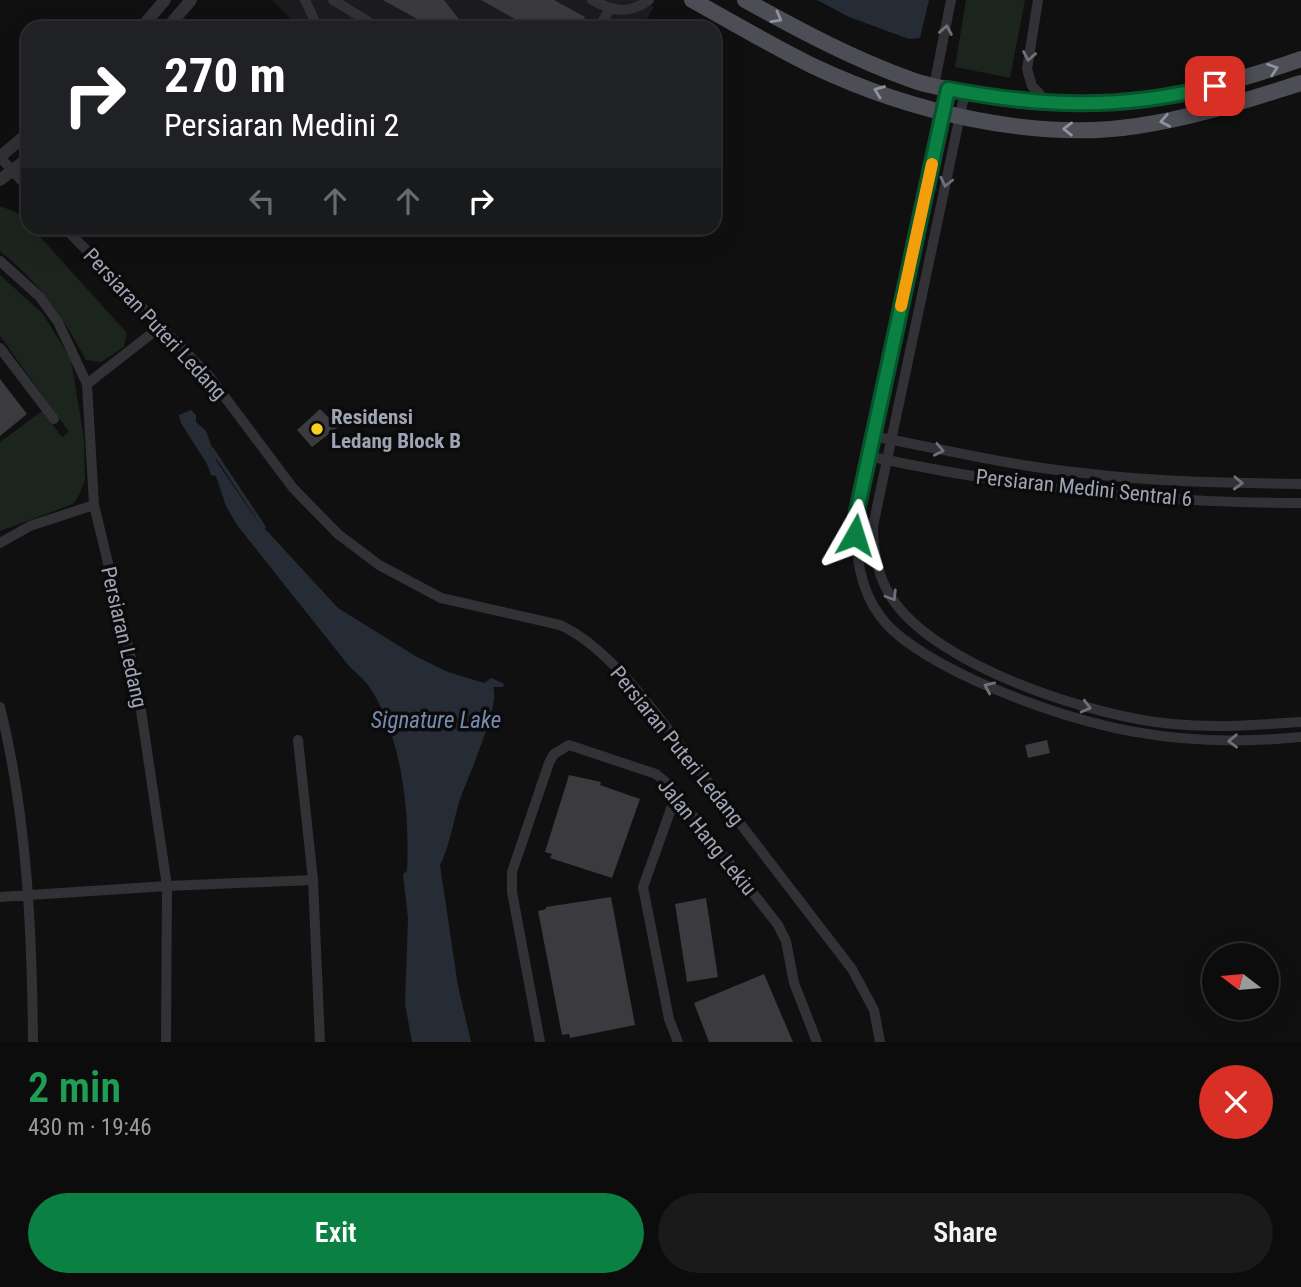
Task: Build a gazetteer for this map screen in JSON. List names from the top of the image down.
{
  "streets": {
    "street": [
      "Persiaran Puteri Ledang",
      "Persiaran Medini Sentral 6",
      "Persiaran Ledang",
      "Jalan Hang Lekiu"
    ]
  },
  "water": ["Signature Lake"],
  "places": ["Residensi Ledang Block B"],
  "north": "left",
  "page": {
    "turn": ["270 m", "Persiaran Medini 2"],
    "heading": ["2 min", "430 m · 19:46"],
    "buttons": ["Exit", "Share"]
  }
}
